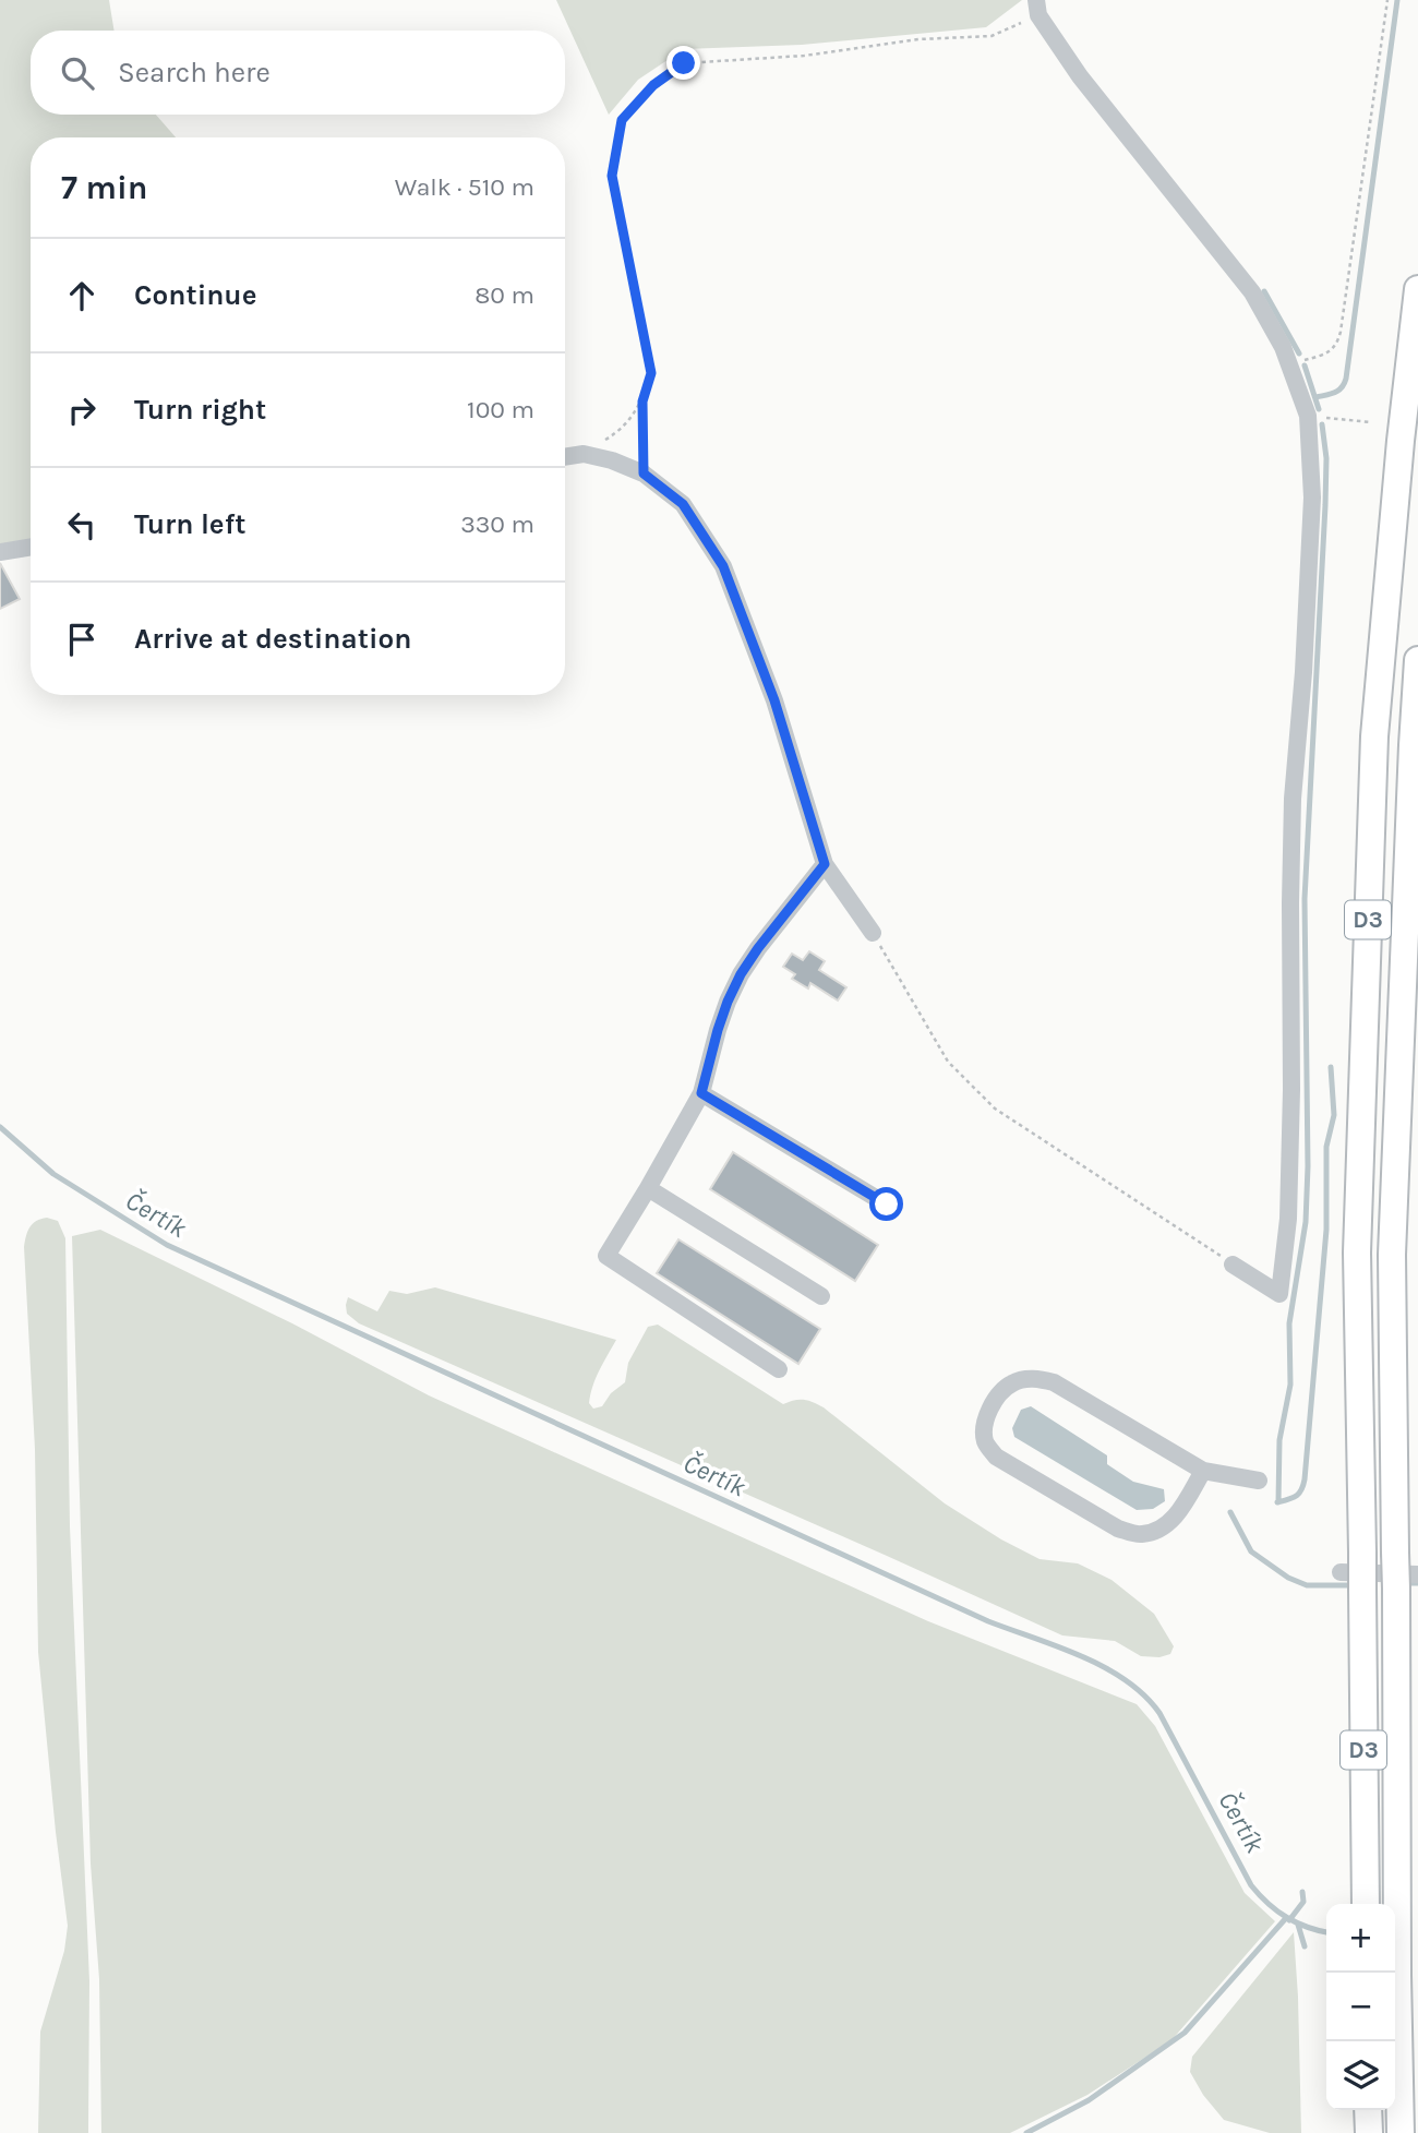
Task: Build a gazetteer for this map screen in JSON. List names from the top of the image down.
{
  "streets": {
    "highway": ["D3"]
  },
  "water": ["Čertík"],
  "page": {
    "search": "Search here",
    "heading": ["7 min", "Walk · 510 m"],
    "list": [
      ["Continue", "80 m"],
      ["Turn right", "100 m"],
      ["Turn left", "330 m"],
      "Arrive at destination"
    ],
    "map_buttons": ["+", "−"]
  }
}
